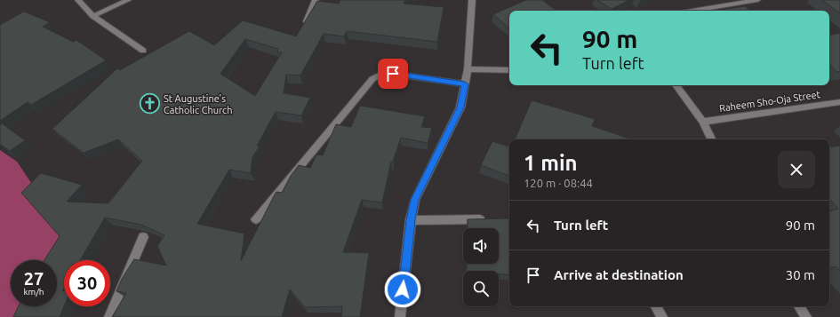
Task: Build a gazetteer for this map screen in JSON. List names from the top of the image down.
{
  "streets": {
    "street": ["Raheem Sho-Oja Street"]
  },
  "places": {
    "church": ["St Augustine's Catholic Church"]
  },
  "page": {
    "turn": ["90 m", "Turn left"],
    "heading": ["1 min", "120 m · 08:44"],
    "list": [
      {
        "name": "Turn left",
        "value": "90 m"
      },
      {
        "name": "Arrive at destination",
        "value": "30 m"
      }
    ],
    "speed": "27 km/h",
    "limit": "30"
  }
}
